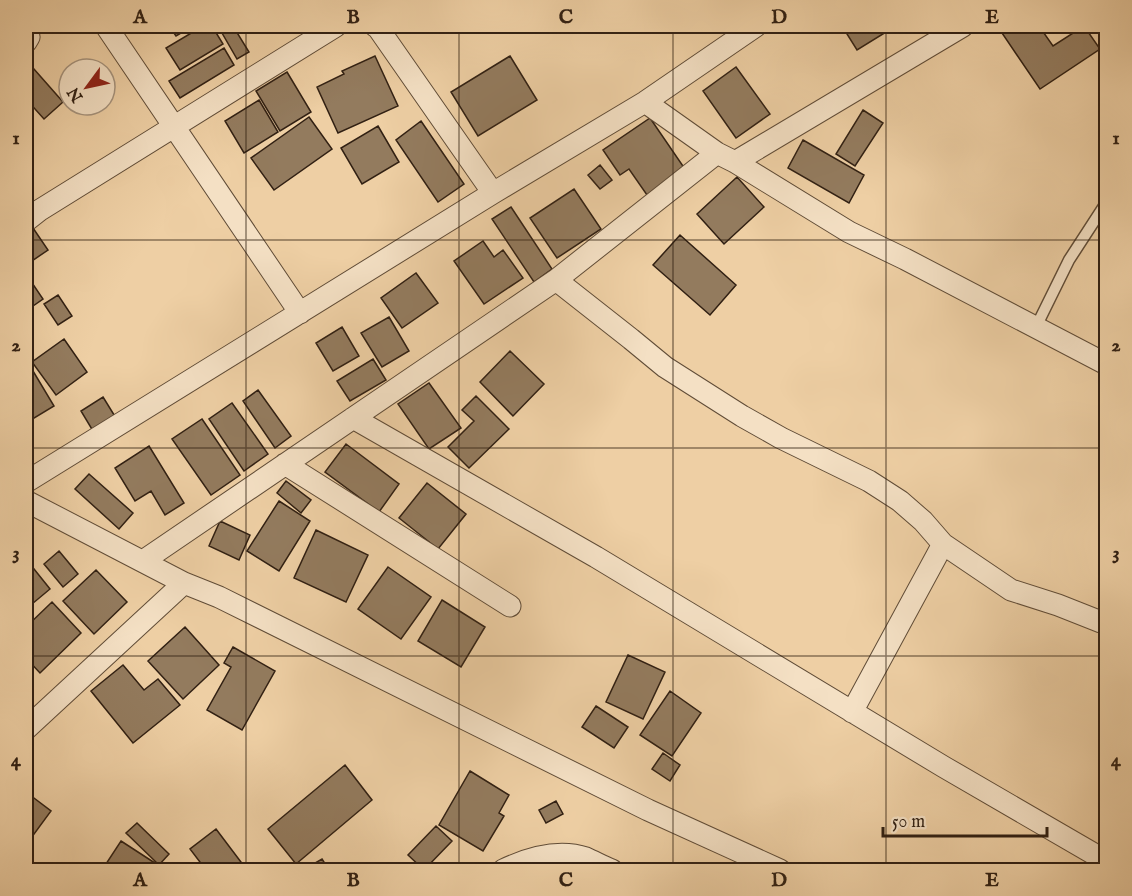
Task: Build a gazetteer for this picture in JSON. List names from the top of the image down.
{
  "scale_bar": "50 m",
  "north": "bottom left",
  "grid": {
    "columns": [
      "A",
      "B",
      "C",
      "D",
      "E"
    ],
    "rows": [
      "1",
      "2",
      "3",
      "4"
    ]
  }
}
